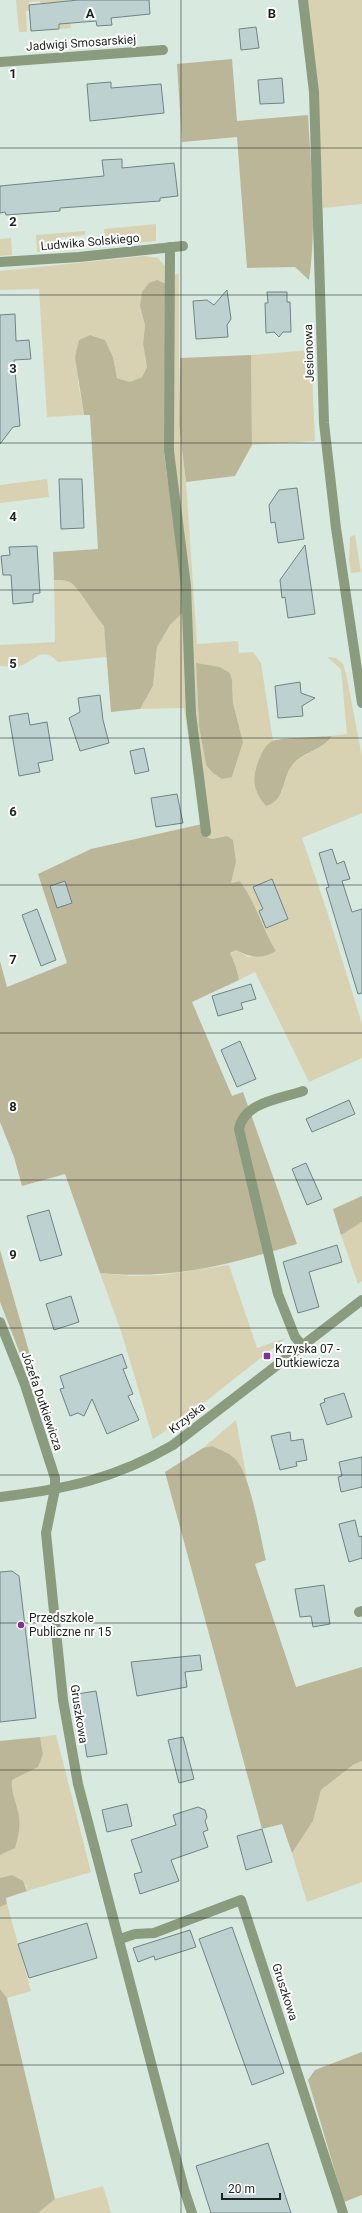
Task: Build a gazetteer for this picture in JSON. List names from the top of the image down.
{
  "streets": {
    "street": [
      "Jadwigi Smosarskiej",
      "Ludwika Solskiego",
      "Jesionowa",
      "Józefa Dutkiewicza",
      "Krzyska",
      "Gruszkowa"
    ]
  },
  "crossings": [
    ["Józefa Dutkiewicza", "Krzyska"],
    ["Józefa Dutkiewicza", "Gruszkowa"],
    ["Krzyska", "Gruszkowa"]
  ],
  "places": {
    "transit": ["Krzyska 07 - Dutkiewicza"],
    "other": ["Przedszkole Publiczne nr 15"]
  },
  "scale_bar": "20 m",
  "grid": {
    "columns": ["A", "B"],
    "rows": [
      "1",
      "2",
      "3",
      "4",
      "5",
      "6",
      "7",
      "8",
      "9"
    ]
  }
}
